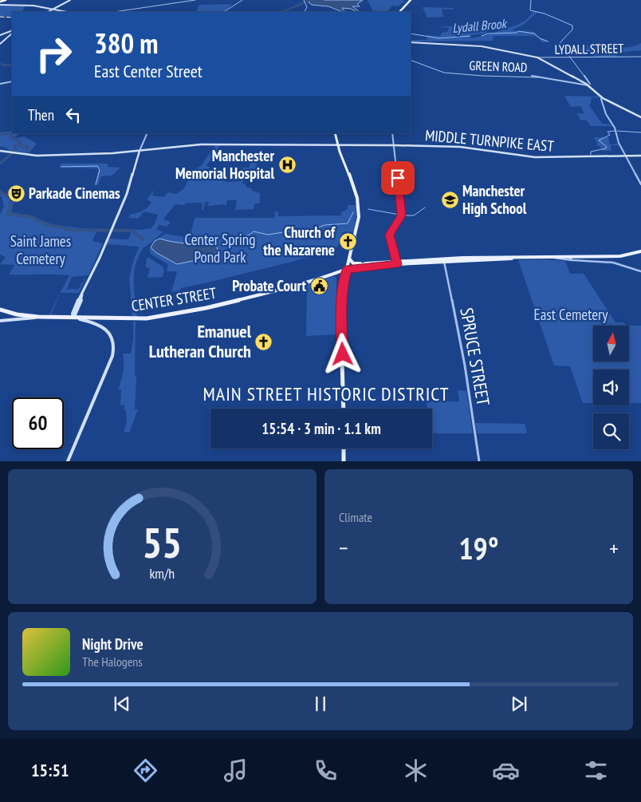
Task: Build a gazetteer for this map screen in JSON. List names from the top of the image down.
{
  "streets": {
    "main road": ["MIDDLE TURNPIKE EAST", "CENTER STREET"],
    "street": ["LYDALL STREET", "GREEN ROAD", "SPRUCE STREET"]
  },
  "districts": ["MAIN STREET HISTORIC DISTRICT"],
  "water": ["Lydall Brook"],
  "parks": ["Center Spring Pond Park", "Saint James Cemetery", "East Cemetery"],
  "places": {
    "hospital": ["Manchester Memorial Hospital"],
    "theatre": ["Parkade Cinemas"],
    "school or university": ["Manchester High School"],
    "church": ["Church of the Nazarene", "Emanuel Lutheran Church"],
    "public building": ["Probate Court"]
  },
  "north": "top",
  "page": {
    "turn": ["380 m", "East Center Street"],
    "then": "Then",
    "limit": "60",
    "trip": "15:54 · 3 min · 1.1 km",
    "tile": "Climate",
    "heat": ["−", "19°", "+"],
    "song": ["Night Drive", "The Halogens"],
    "tabs": "15:51",
    "gauge": ["55", "km/h"]
  }
}
